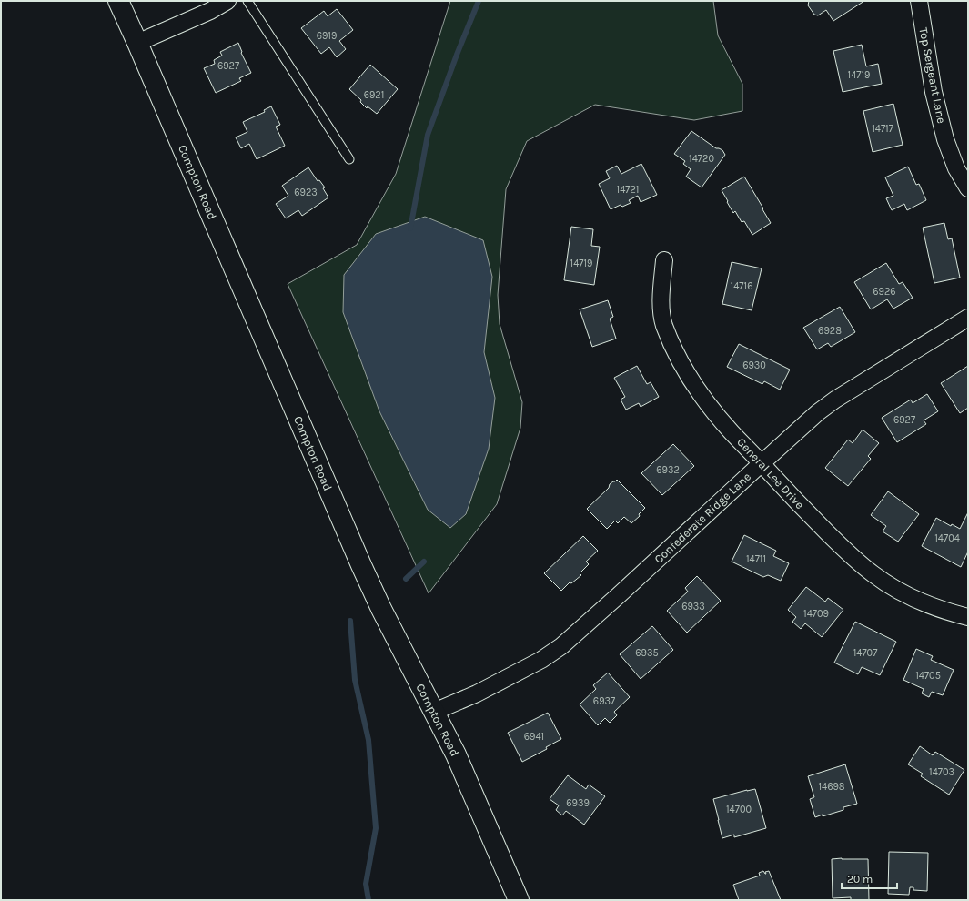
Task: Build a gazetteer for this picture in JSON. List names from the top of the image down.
{
  "streets": {
    "street": [
      "Top Sergeant Lane",
      "Compton Road",
      "General Lee Drive",
      "Confederate Ridge Lane"
    ]
  },
  "crossings": [
    ["Compton Road", "Confederate Ridge Lane"],
    ["General Lee Drive", "Confederate Ridge Lane"]
  ],
  "house_numbers": [
    "6919",
    "6927",
    "14719",
    "6921",
    "14717",
    "14720",
    "14721",
    "6923",
    "14719",
    "14716",
    "6926",
    "6928",
    "6930",
    "6927",
    "6932",
    "14704",
    "14711",
    "6933",
    "14709",
    "6935",
    "14707",
    "14705",
    "6937",
    "6941",
    "14703",
    "14698",
    "6939",
    "14700"
  ],
  "scale_bar": "20 m"
}
